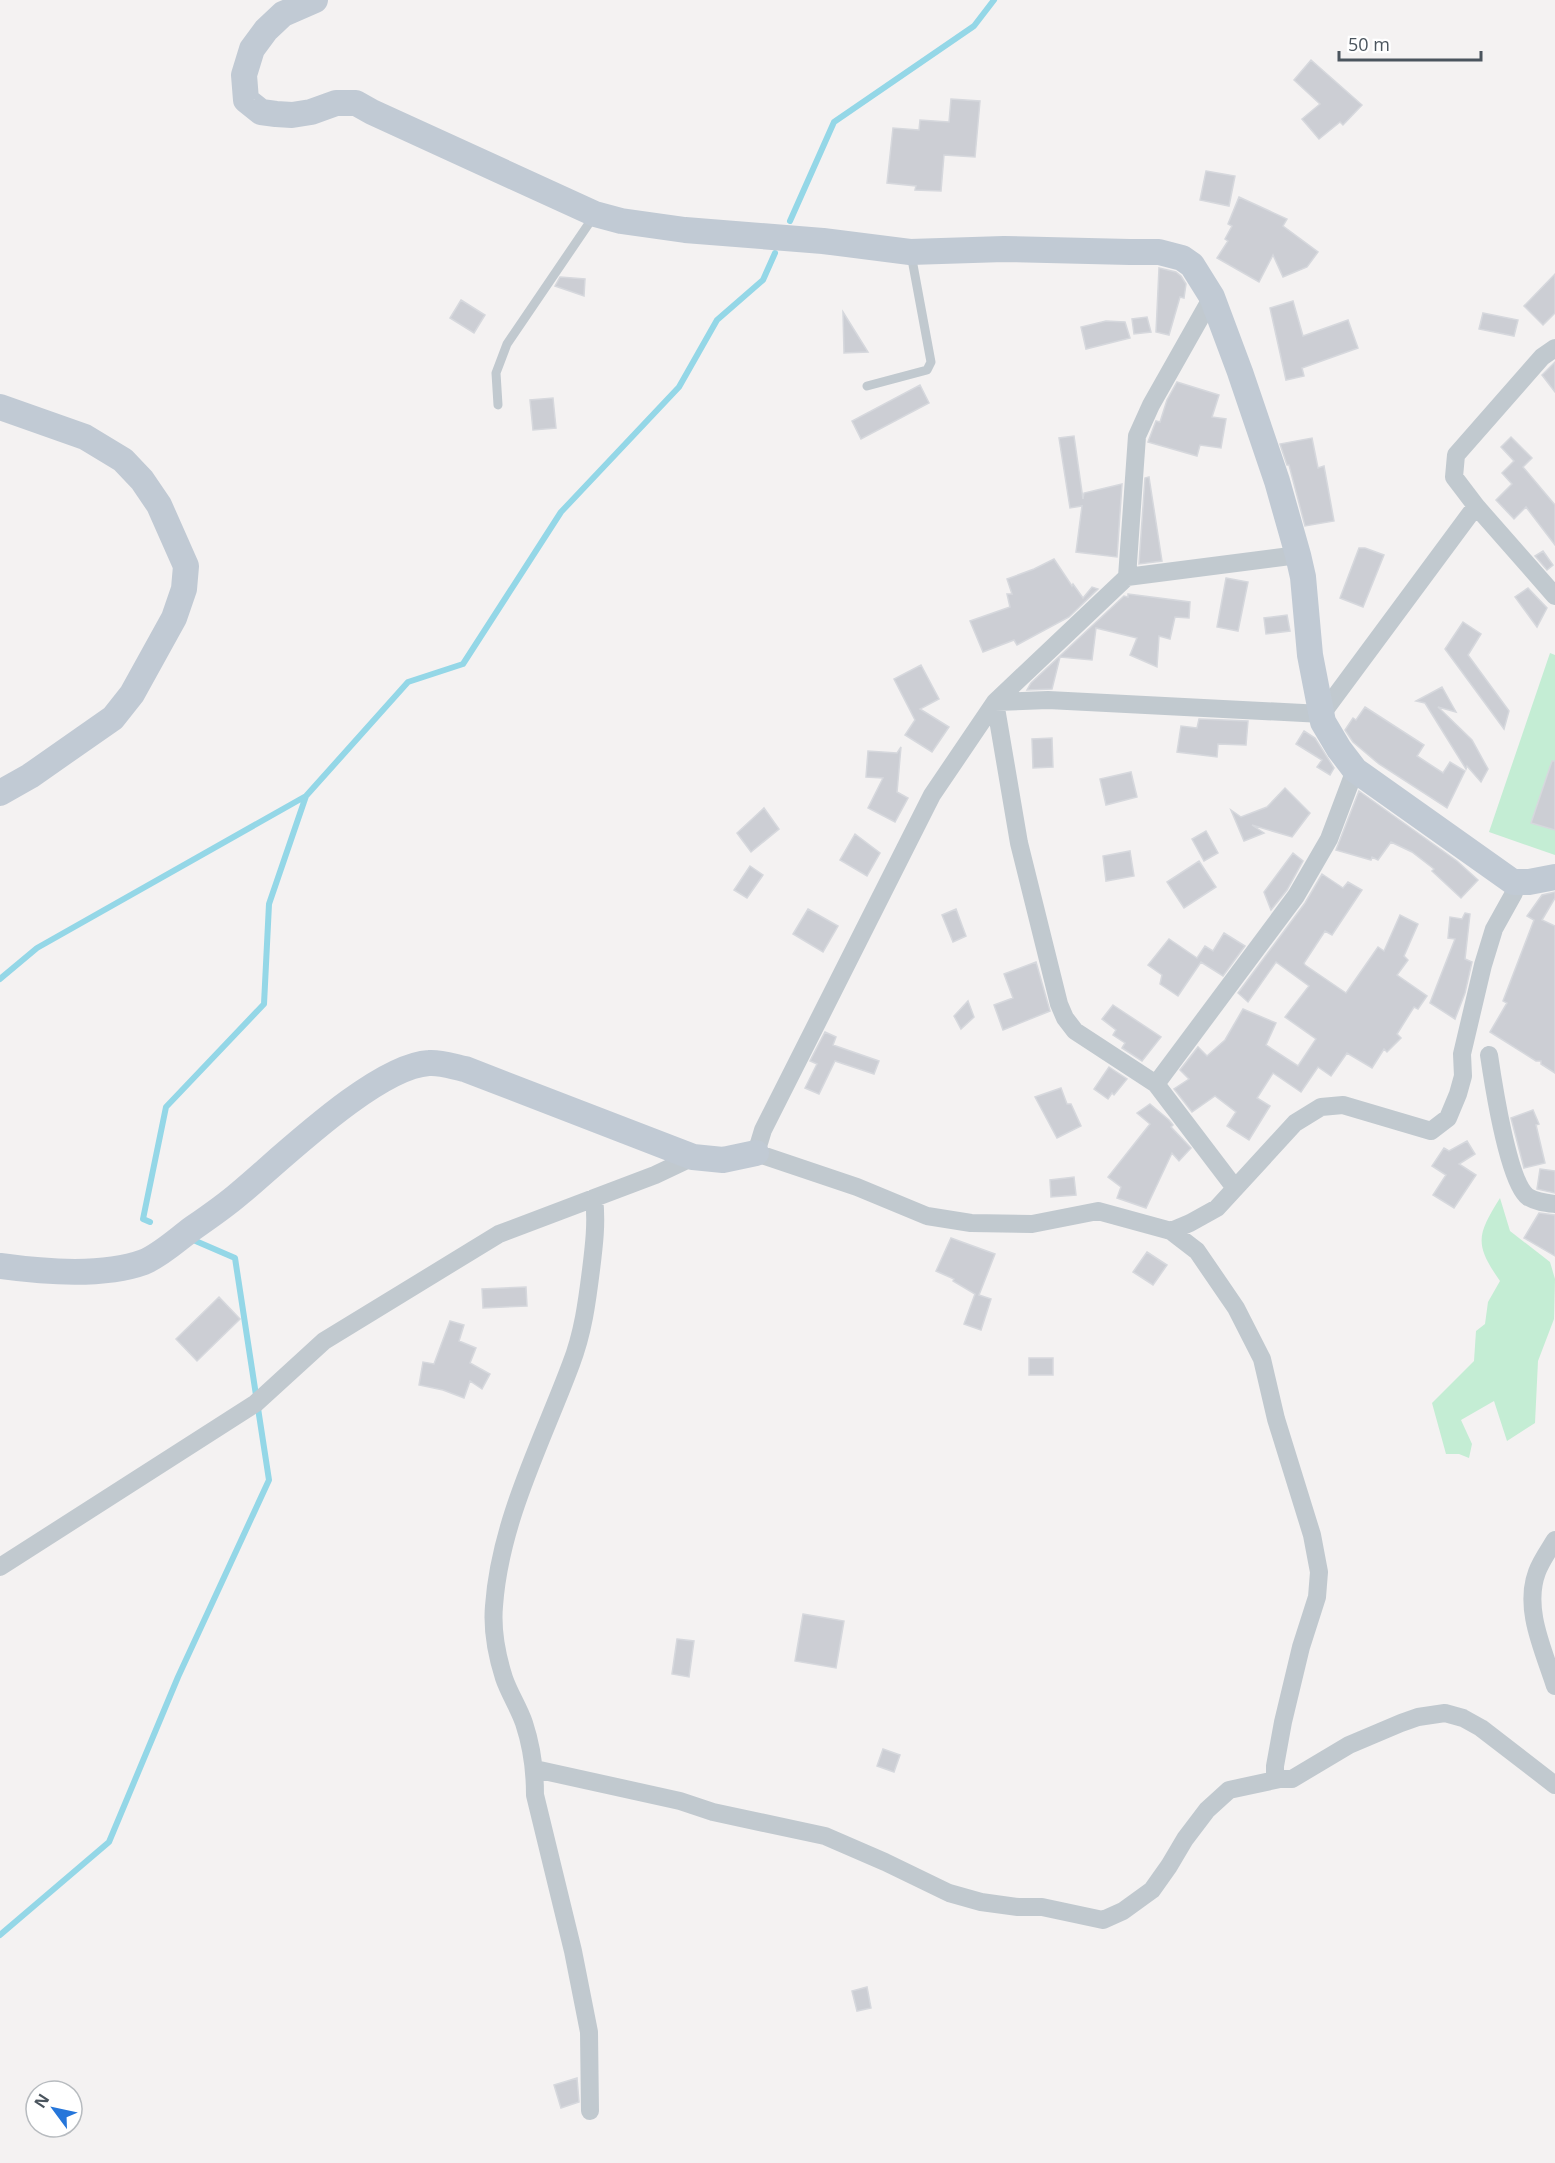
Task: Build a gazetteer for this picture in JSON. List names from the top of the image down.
{
  "scale_bar": "50 m",
  "north": "top left"
}
